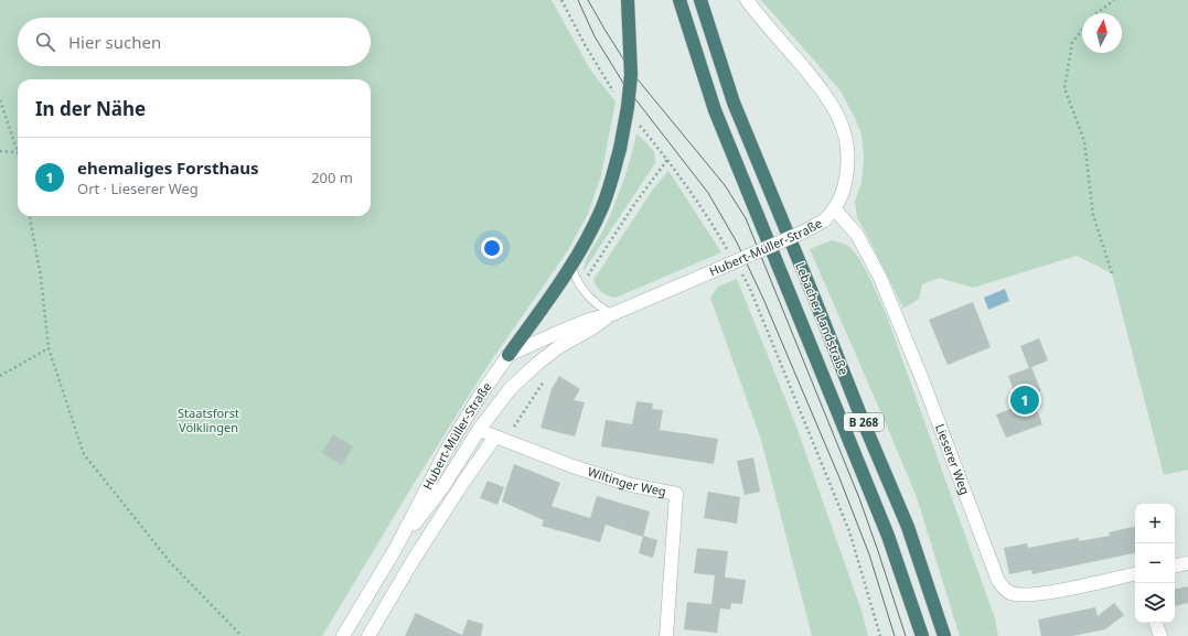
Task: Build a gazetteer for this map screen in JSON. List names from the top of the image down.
{
  "streets": {
    "highway": ["Lebacher Landstraße", "B 268"],
    "main road": ["Hubert-Müller-Straße", "Lieserer Weg", "Wiltinger Weg"]
  },
  "crossings": [
    ["Hubert-Müller-Straße", "Lieserer Weg"]
  ],
  "parks": ["Staatsforst Völklingen"],
  "north": "top",
  "page": {
    "search": "Hier suchen",
    "heading": "In der Nähe",
    "list": [
      {
        "mark": "1",
        "name": "ehemaliges Forsthaus",
        "note": "Ort · Lieserer Weg",
        "value": "200 m"
      }
    ],
    "pins": "1",
    "map_buttons": ["+", "−"]
  }
}
